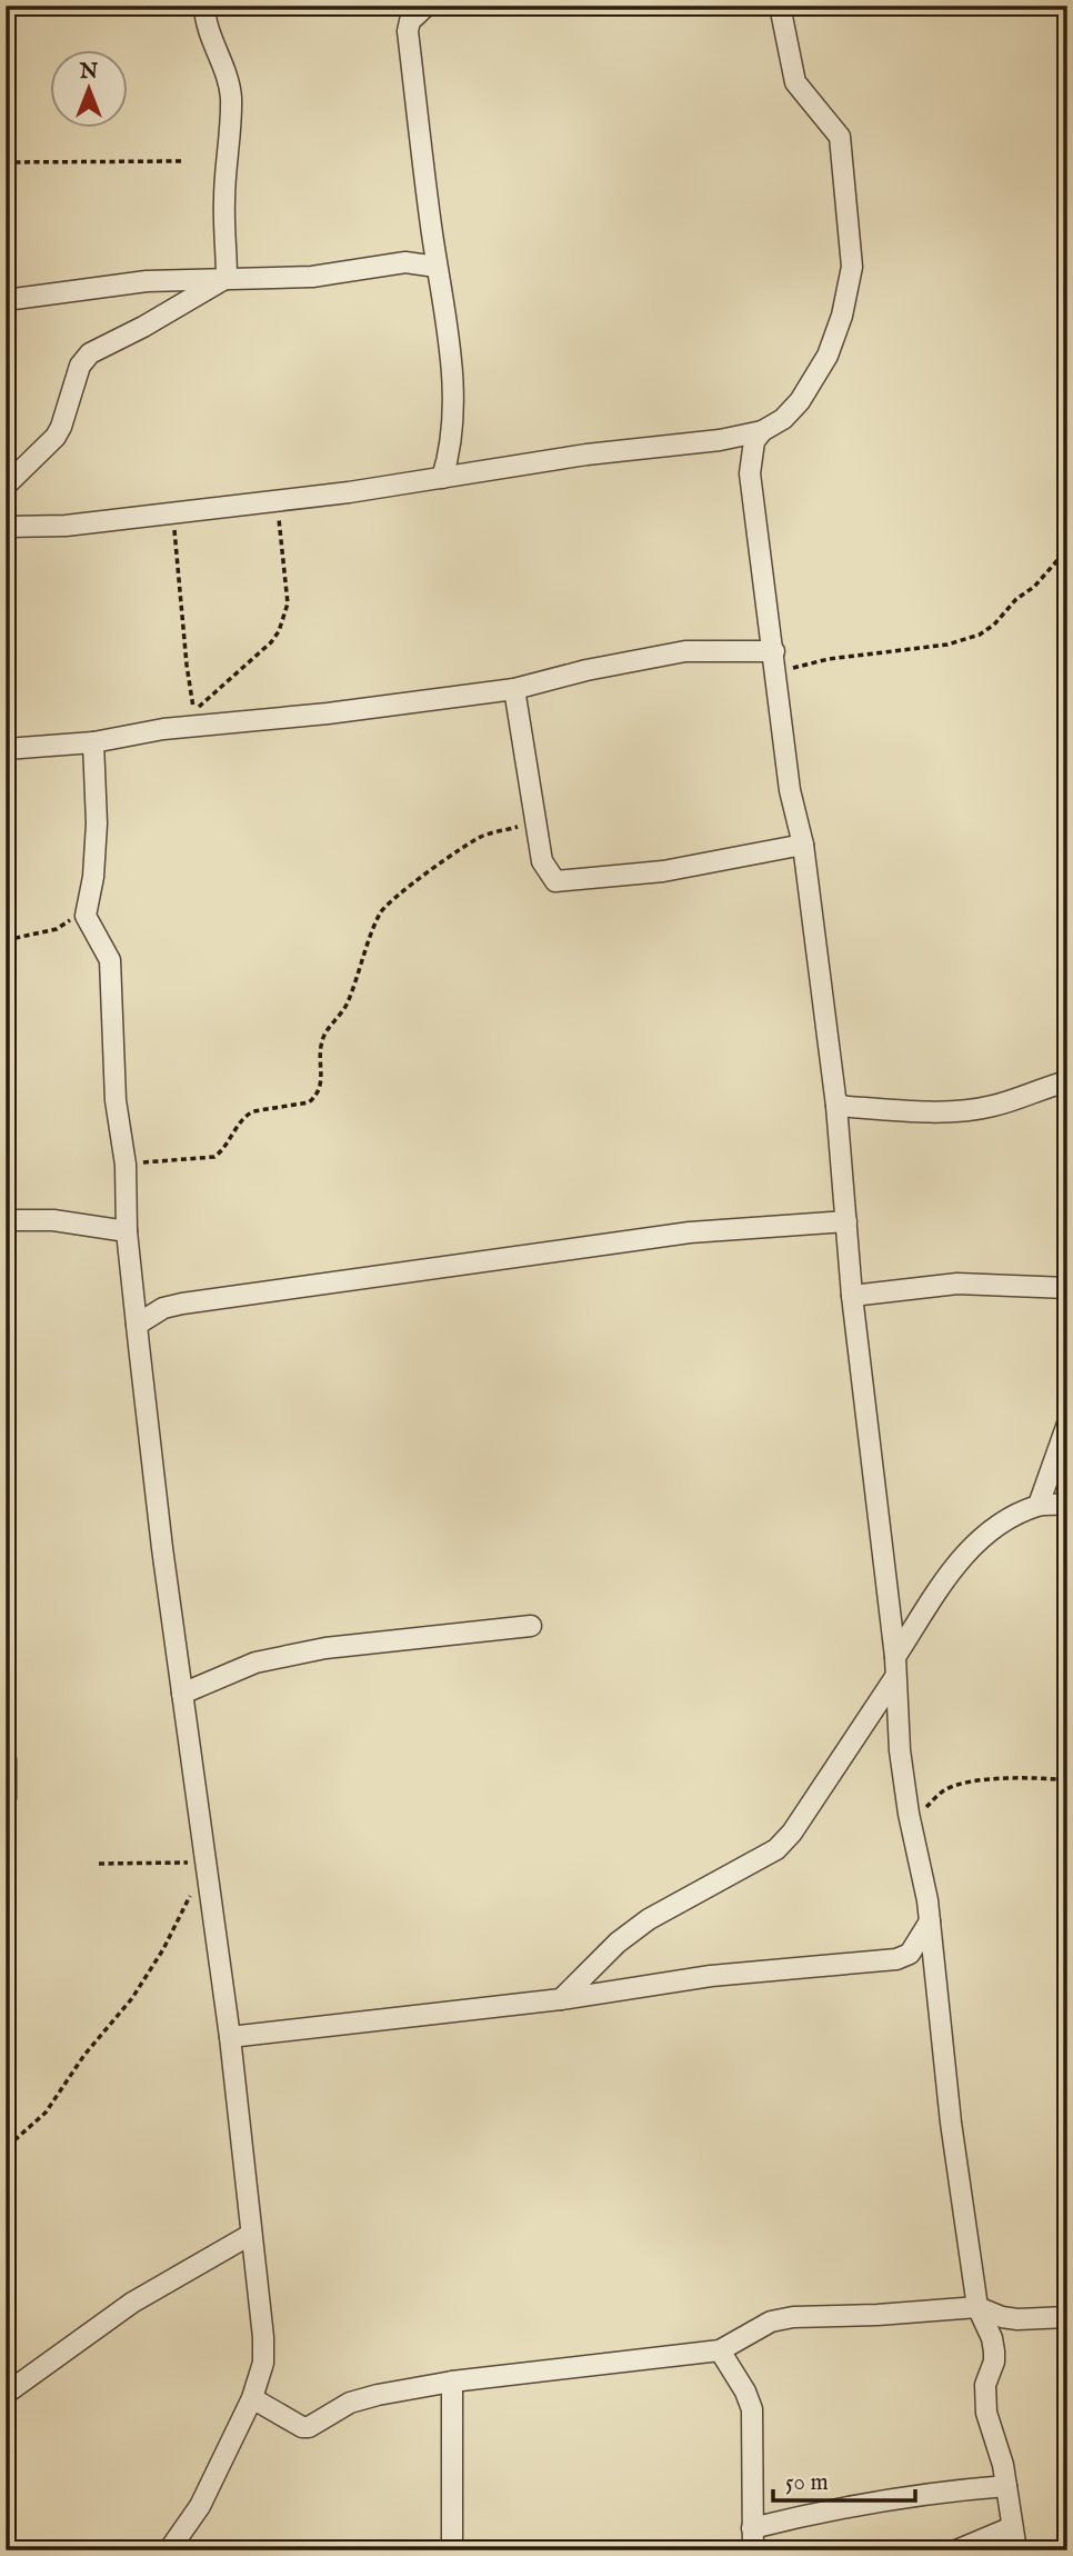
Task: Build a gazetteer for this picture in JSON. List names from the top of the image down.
{
  "scale_bar": "50 m",
  "north": "top"
}
